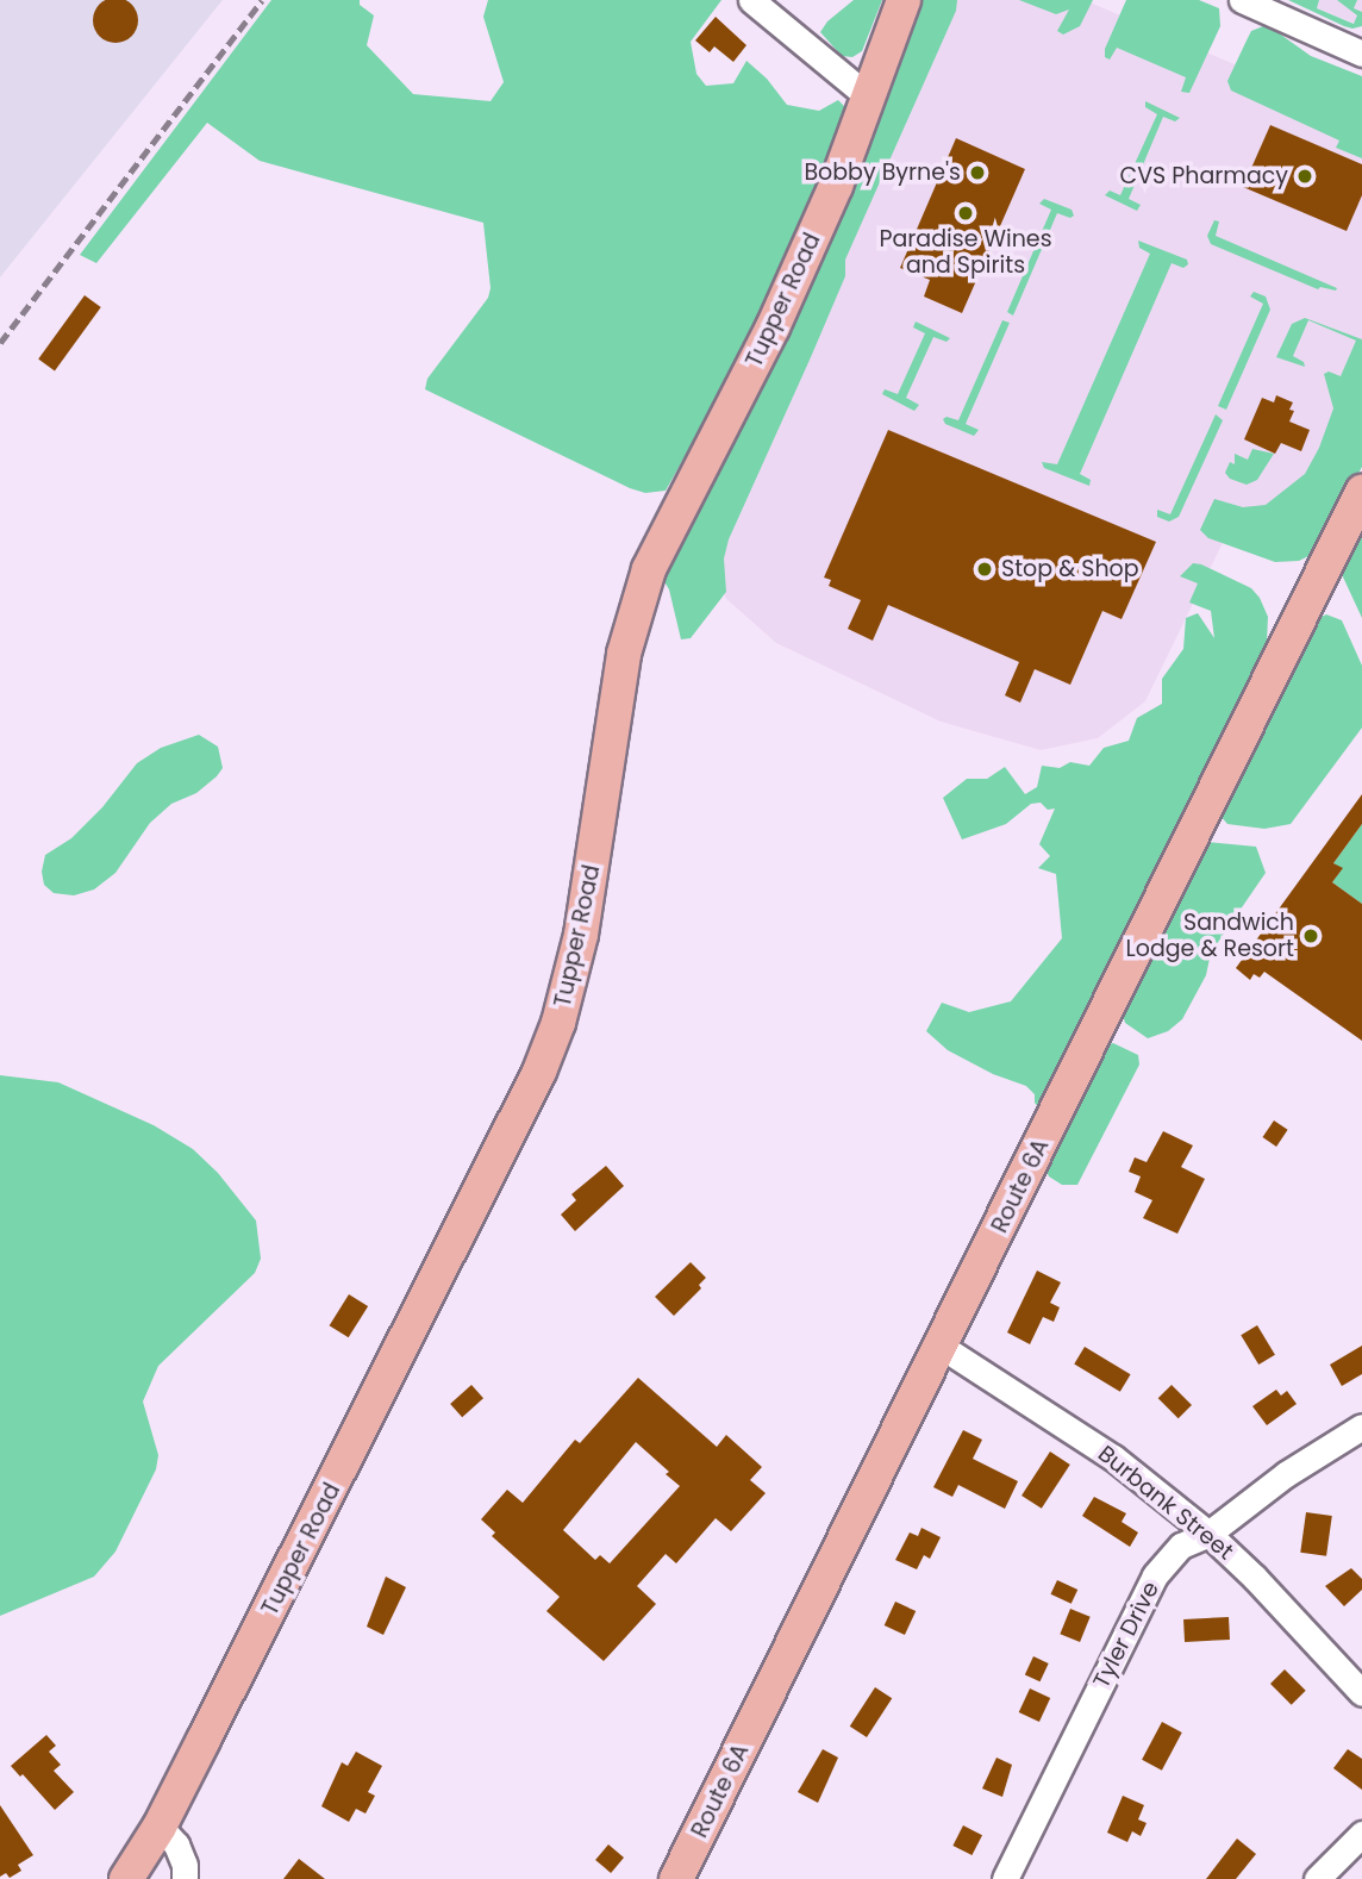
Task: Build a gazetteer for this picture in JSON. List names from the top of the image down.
{
  "streets": {
    "main road": ["Tupper Road", "Route 6A"],
    "street": ["Burbank Street", "Tyler Drive"]
  },
  "crossings": [
    ["Route 6A", "Burbank Street"],
    ["Burbank Street", "Tyler Drive"]
  ],
  "places": [
    "Bobby Byrne's",
    "CVS Pharmacy",
    "Paradise Wines and Spirits",
    "Stop & Shop",
    "Sandwich Lodge & Resort"
  ]
}
